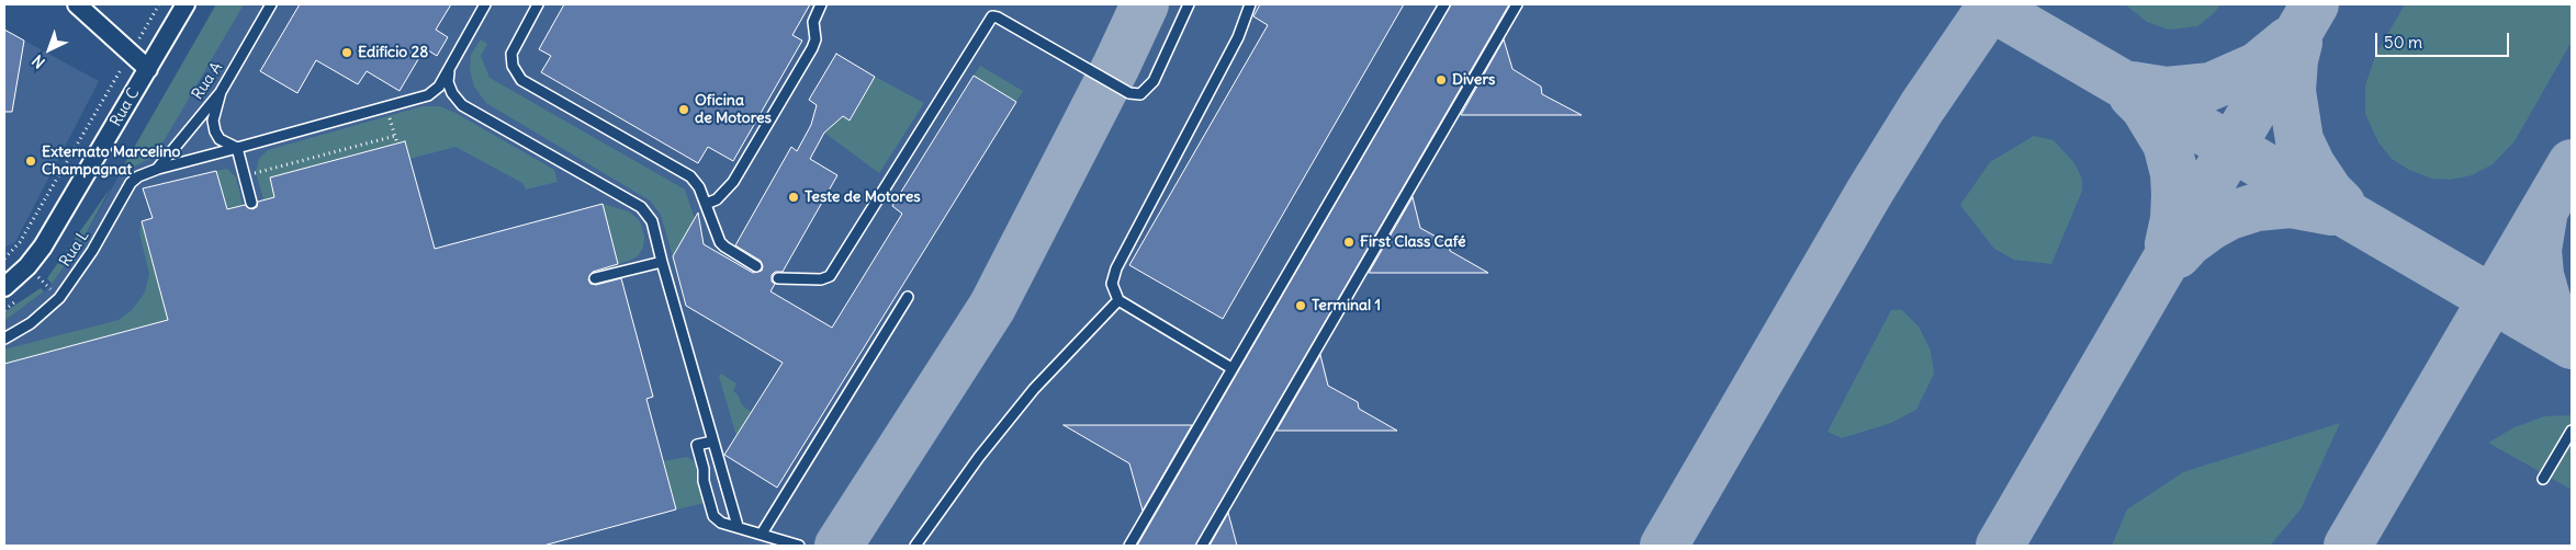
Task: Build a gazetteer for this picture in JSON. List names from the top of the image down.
{
  "streets": {
    "street": ["Rua C"],
    "lane": ["Rua A", "Rua L"]
  },
  "crossings": [
    ["Rua A", "Rua L"]
  ],
  "places": [
    "Edifício 28",
    "Divers",
    "Oficina de Motores",
    "Externato Marcelino Champagnat",
    "Teste de Motores",
    "First Class Café",
    "Terminal 1"
  ],
  "scale_bar": "50 m",
  "north": "bottom left"
}
